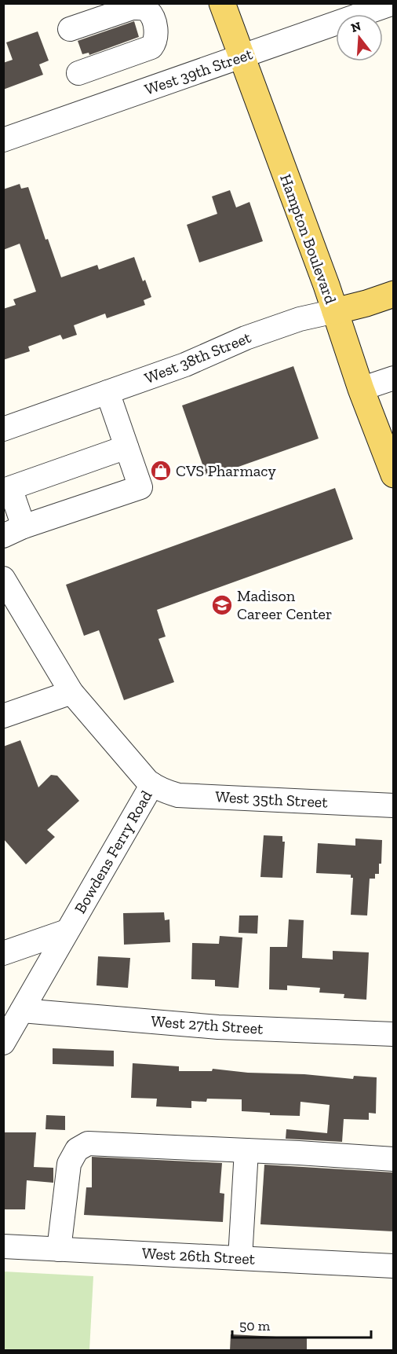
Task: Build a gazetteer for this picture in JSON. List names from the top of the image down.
{
  "streets": {
    "main road": ["Hampton Boulevard", "West 38th Street"],
    "street": [
      "West 39th Street",
      "West 35th Street",
      "Bowdens Ferry Road",
      "West 27th Street",
      "West 26th Street"
    ]
  },
  "crossings": [
    ["West 39th Street", "Hampton Boulevard"],
    ["Hampton Boulevard", "West 38th Street"],
    ["West 35th Street", "Bowdens Ferry Road"],
    ["Bowdens Ferry Road", "West 27th Street"]
  ],
  "places": {
    "shop": ["CVS Pharmacy"],
    "school or university": ["Madison Career Center"]
  },
  "scale_bar": "50 m",
  "north": "top"
}
